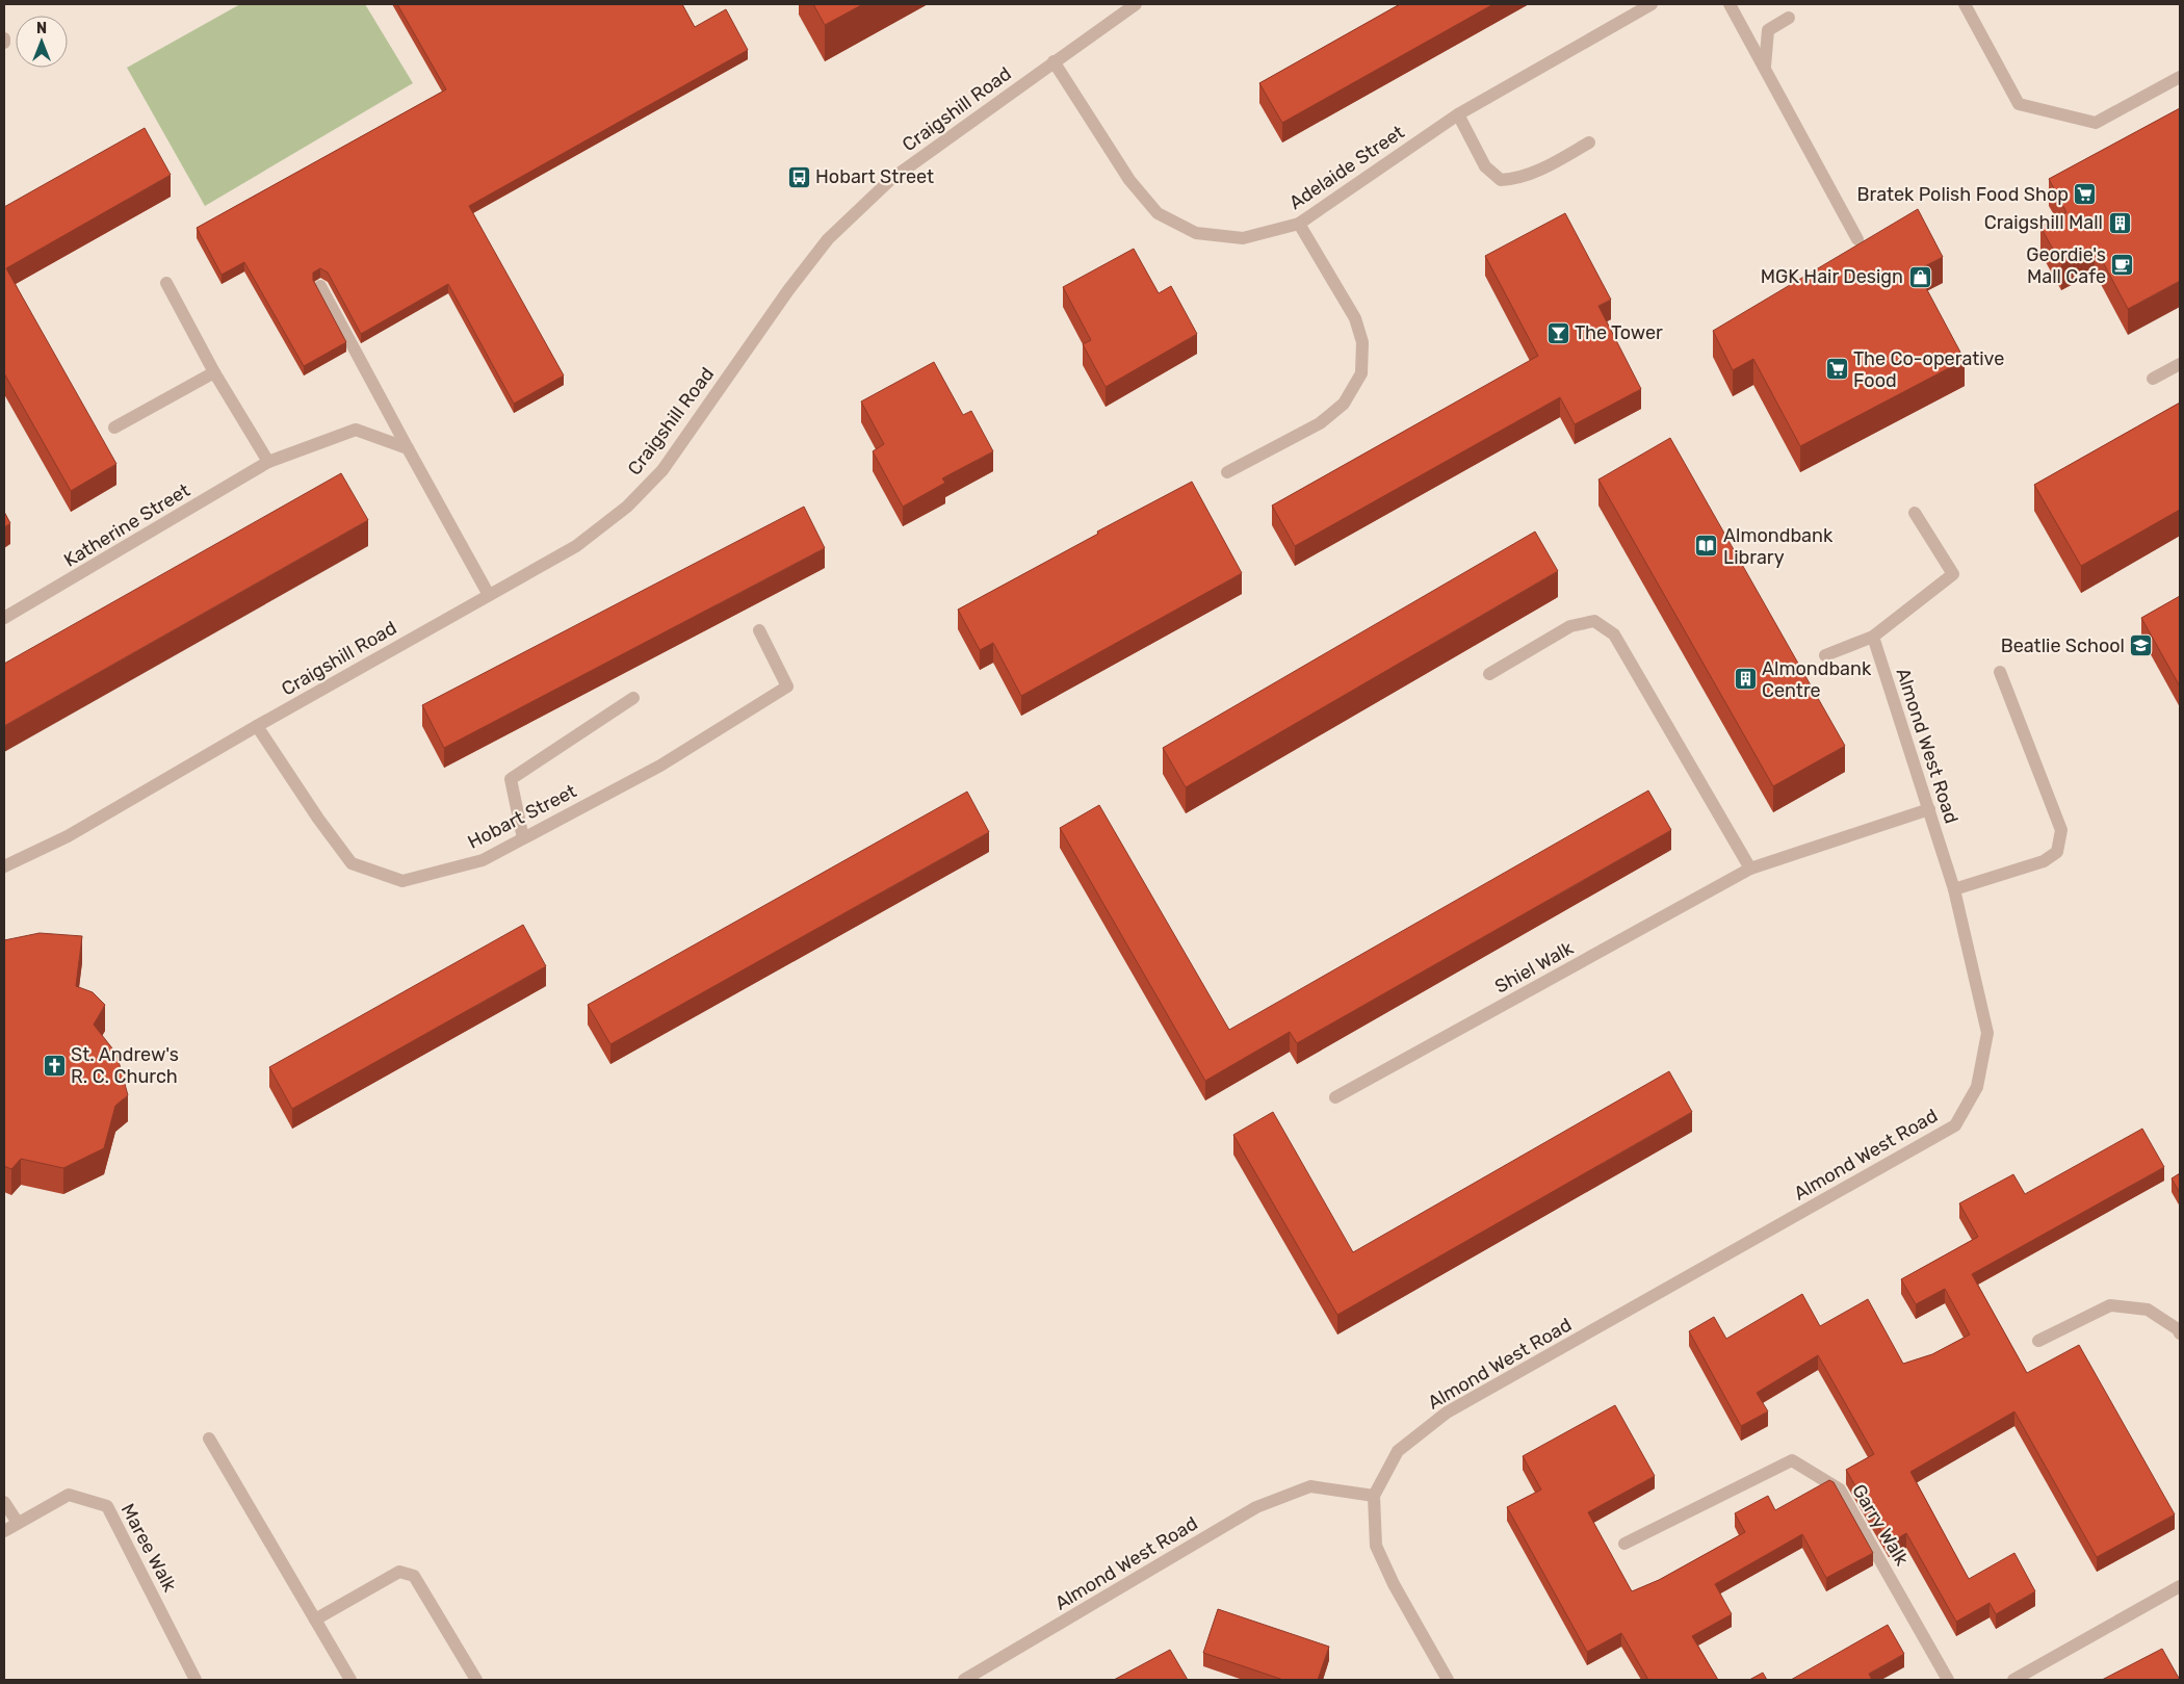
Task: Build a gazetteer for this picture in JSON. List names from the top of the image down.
{
  "streets": {
    "street": [
      "Craigshill Road",
      "Adelaide Street",
      "Katherine Street",
      "Almond West Road",
      "Hobart Street",
      "Shiel Walk",
      "Garry Walk",
      "Maree Walk"
    ]
  },
  "crossings": [
    ["Craigshill Road", "Adelaide Street"],
    ["Craigshill Road", "Hobart Street"],
    ["Almond West Road", "Shiel Walk"]
  ],
  "places": {
    "bus stop": ["Hobart Street"],
    "supermarket": ["Bratek Polish Food Shop", "The Co-operative Food"],
    "building": ["Craigshill Mall", "Almondbank Centre"],
    "cafe": ["Geordie's Mall Cafe"],
    "shop": ["MGK Hair Design"],
    "bar": ["The Tower"],
    "library": ["Almondbank Library"],
    "school or university": ["Beatlie School"],
    "church": ["St. Andrew's R. C. Church"]
  },
  "north": "top"
}
